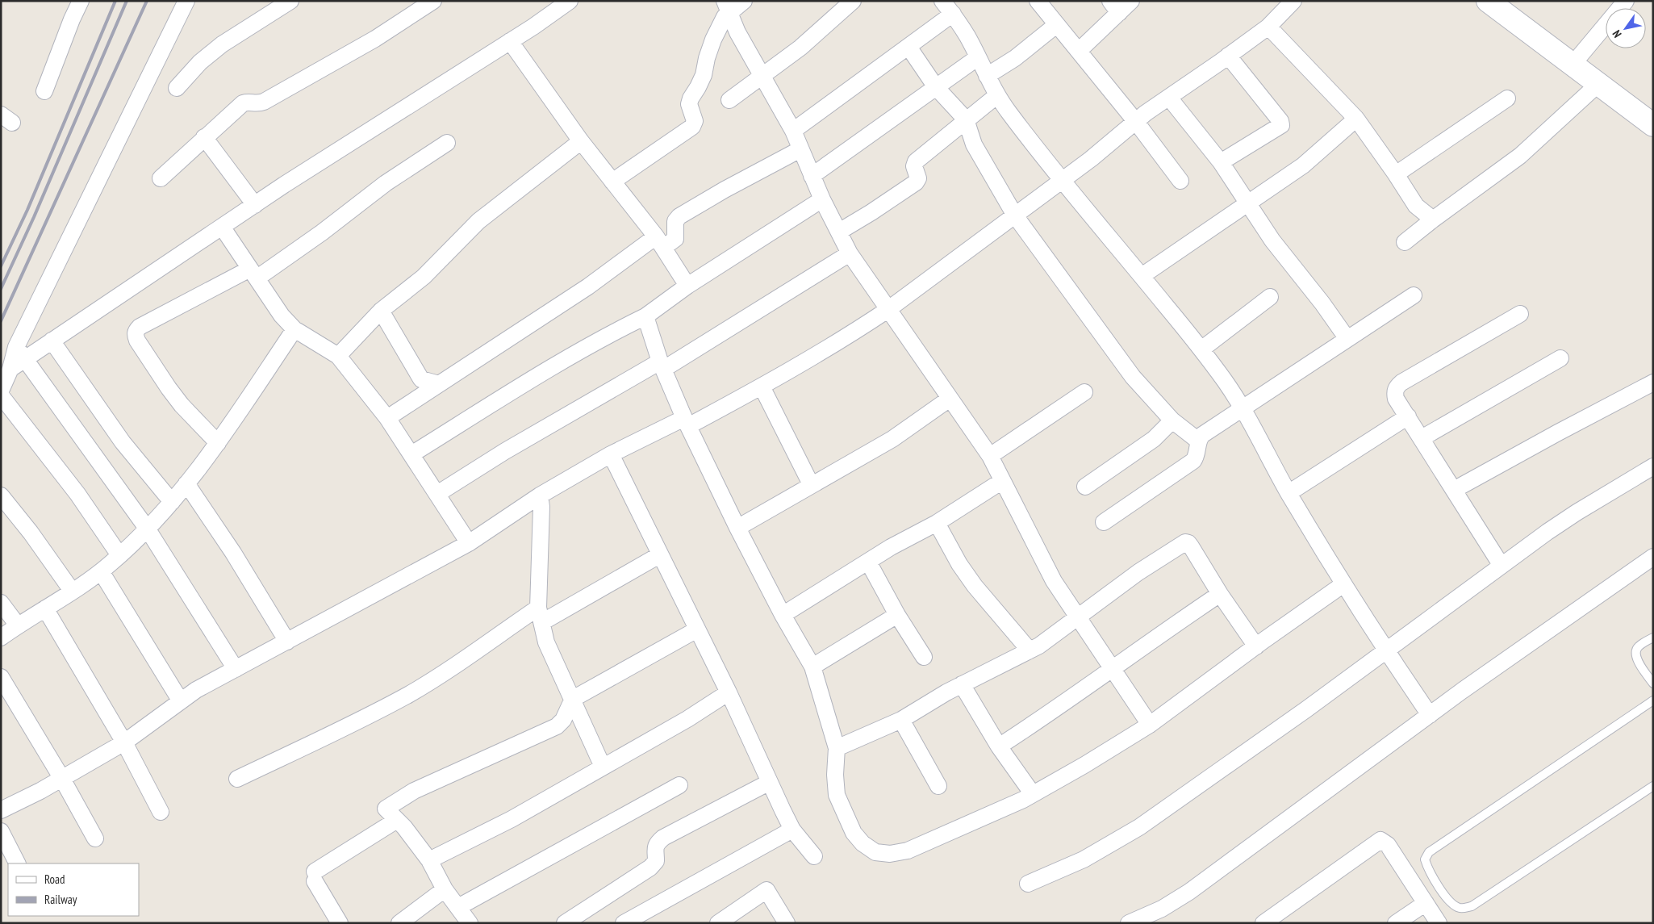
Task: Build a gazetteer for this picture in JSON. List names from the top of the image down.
{
  "legend": ["Road", "Railway"],
  "north": "bottom left"
}
